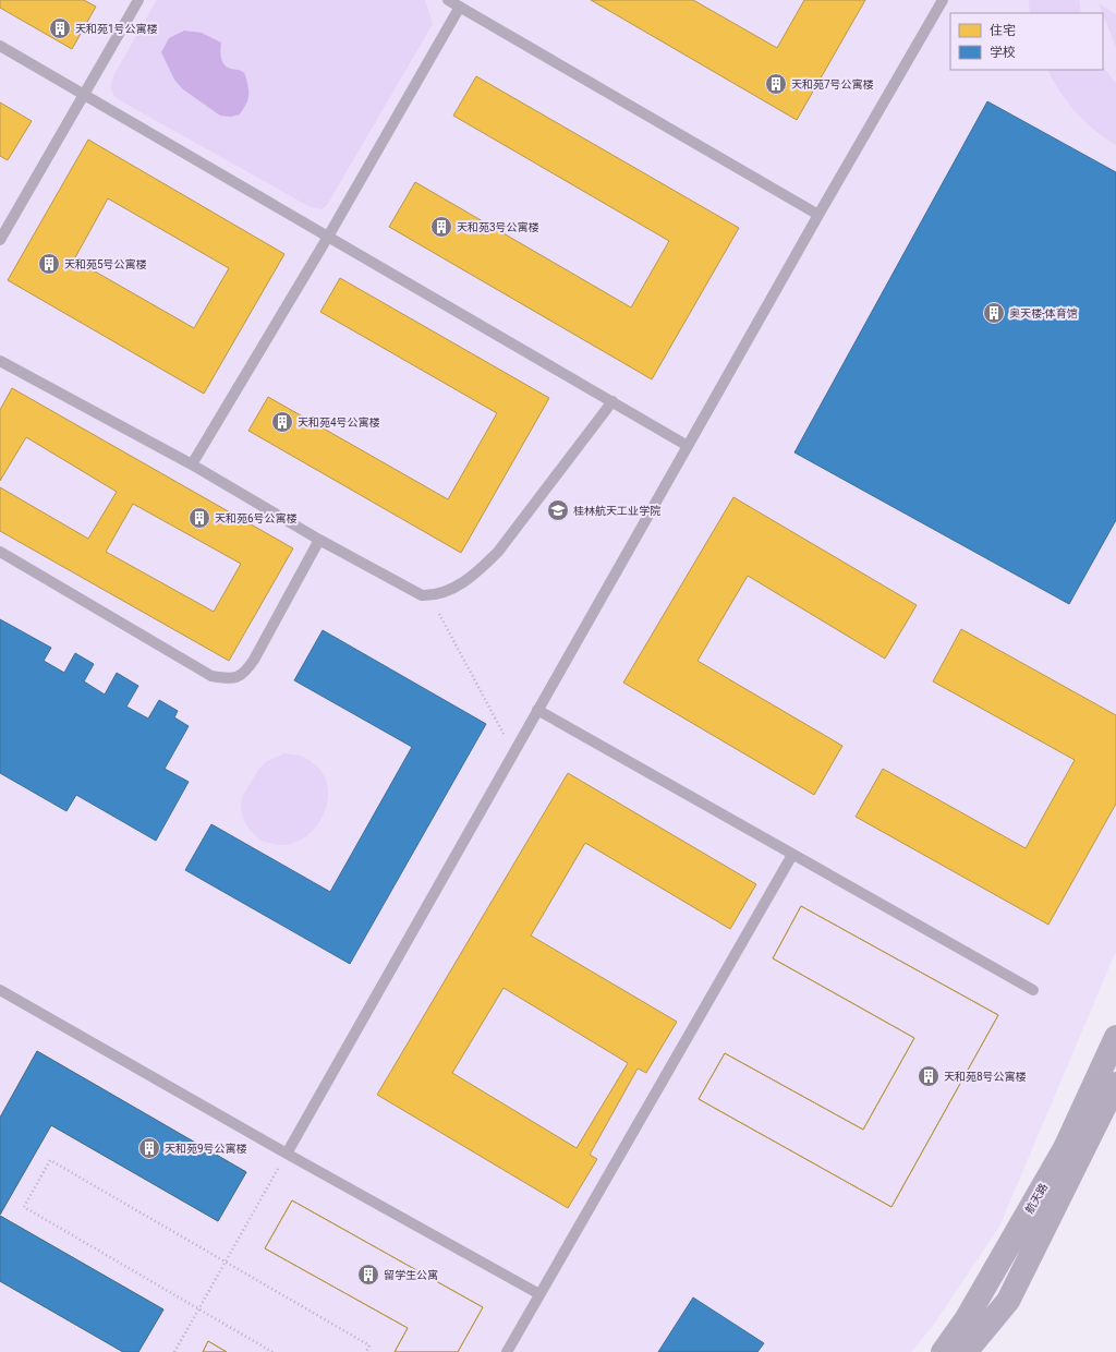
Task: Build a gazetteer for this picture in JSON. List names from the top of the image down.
{
  "streets": {
    "main road": ["航天路"]
  },
  "places": {
    "building": [
      "天和苑1号公寓楼",
      "天和苑7号公寓楼",
      "天和苑3号公寓楼",
      "天和苑5号公寓楼",
      "奥天楼-体育馆",
      "天和苑4号公寓楼",
      "天和苑6号公寓楼",
      "天和苑8号公寓楼",
      "天和苑9号公寓楼",
      "留学生公寓"
    ],
    "school or university": ["桂林航天工业学院"]
  },
  "legend": ["住宅", "学校"]
}
